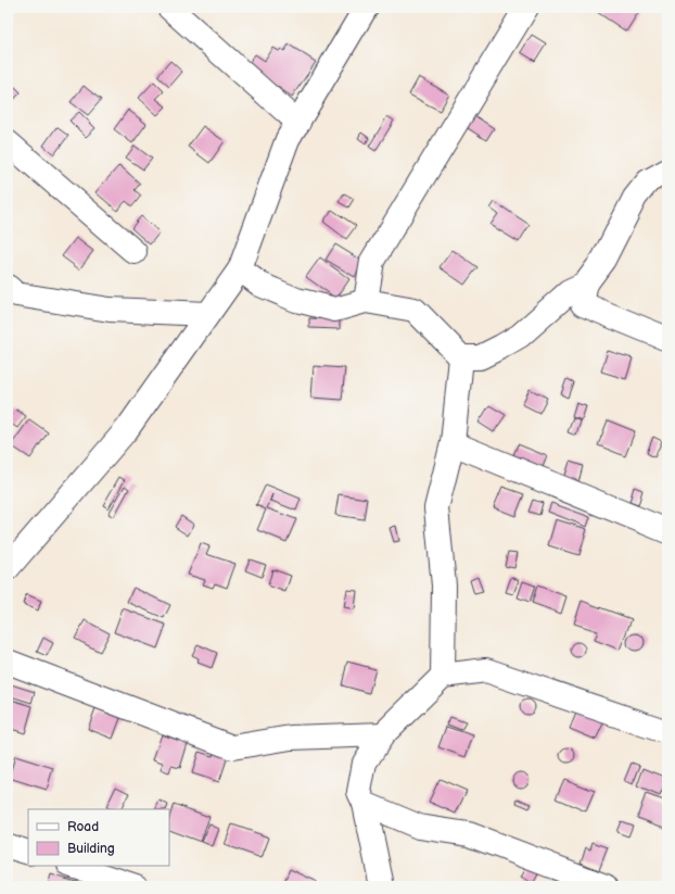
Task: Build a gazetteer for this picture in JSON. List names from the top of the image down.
{
  "legend": ["Road", "Building"]
}
